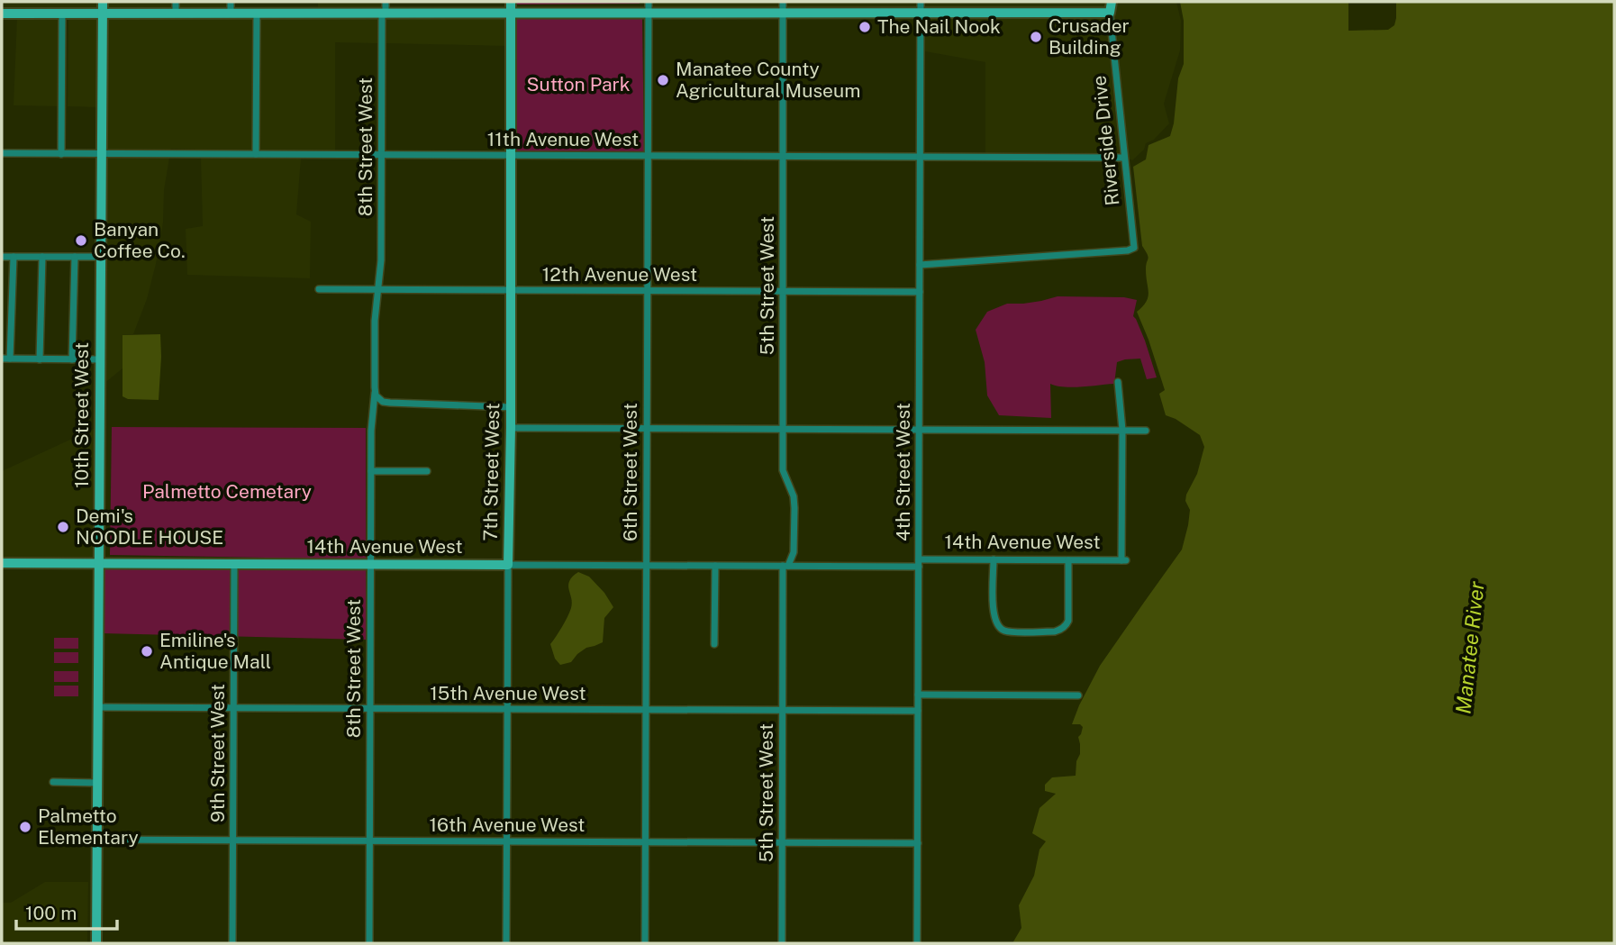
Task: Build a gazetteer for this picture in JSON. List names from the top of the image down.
{
  "streets": {
    "street": [
      "11th Avenue West",
      "Riverside Drive",
      "8th Street West",
      "12th Avenue West",
      "5th Street West",
      "10th Street West",
      "7th Street West",
      "6th Street West",
      "4th Street West",
      "14th Avenue West",
      "15th Avenue West",
      "9th Street West",
      "16th Avenue West"
    ]
  },
  "crossings": [
    ["11th Avenue West", "Riverside Drive"],
    ["11th Avenue West", "8th Street West"],
    ["11th Avenue West", "5th Street West"],
    ["11th Avenue West", "10th Street West"],
    ["11th Avenue West", "7th Street West"],
    ["11th Avenue West", "6th Street West"],
    ["11th Avenue West", "4th Street West"],
    ["Riverside Drive", "4th Street West"],
    ["8th Street West", "12th Avenue West"],
    ["8th Street West", "14th Avenue West"],
    ["8th Street West", "15th Avenue West"],
    ["8th Street West", "16th Avenue West"],
    ["12th Avenue West", "5th Street West"],
    ["12th Avenue West", "7th Street West"],
    ["12th Avenue West", "6th Street West"],
    ["12th Avenue West", "4th Street West"],
    ["5th Street West", "14th Avenue West"],
    ["5th Street West", "15th Avenue West"],
    ["5th Street West", "16th Avenue West"],
    ["10th Street West", "14th Avenue West"],
    ["10th Street West", "15th Avenue West"],
    ["10th Street West", "16th Avenue West"],
    ["7th Street West", "14th Avenue West"],
    ["7th Street West", "15th Avenue West"],
    ["7th Street West", "16th Avenue West"],
    ["6th Street West", "14th Avenue West"],
    ["6th Street West", "15th Avenue West"],
    ["6th Street West", "16th Avenue West"],
    ["4th Street West", "14th Avenue West"],
    ["4th Street West", "15th Avenue West"],
    ["4th Street West", "16th Avenue West"],
    ["14th Avenue West", "9th Street West"],
    ["15th Avenue West", "9th Street West"],
    ["9th Street West", "16th Avenue West"]
  ],
  "water": ["Manatee River"],
  "parks": ["Sutton Park", "Palmetto Cemetary"],
  "places": [
    "The Nail Nook",
    "Crusader Building",
    "Manatee County Agricultural Museum",
    "Banyan Coffee Co.",
    "Demi's NOODLE HOUSE",
    "Emiline's Antique Mall",
    "Palmetto Elementary"
  ],
  "scale_bar": "100 m"
}
